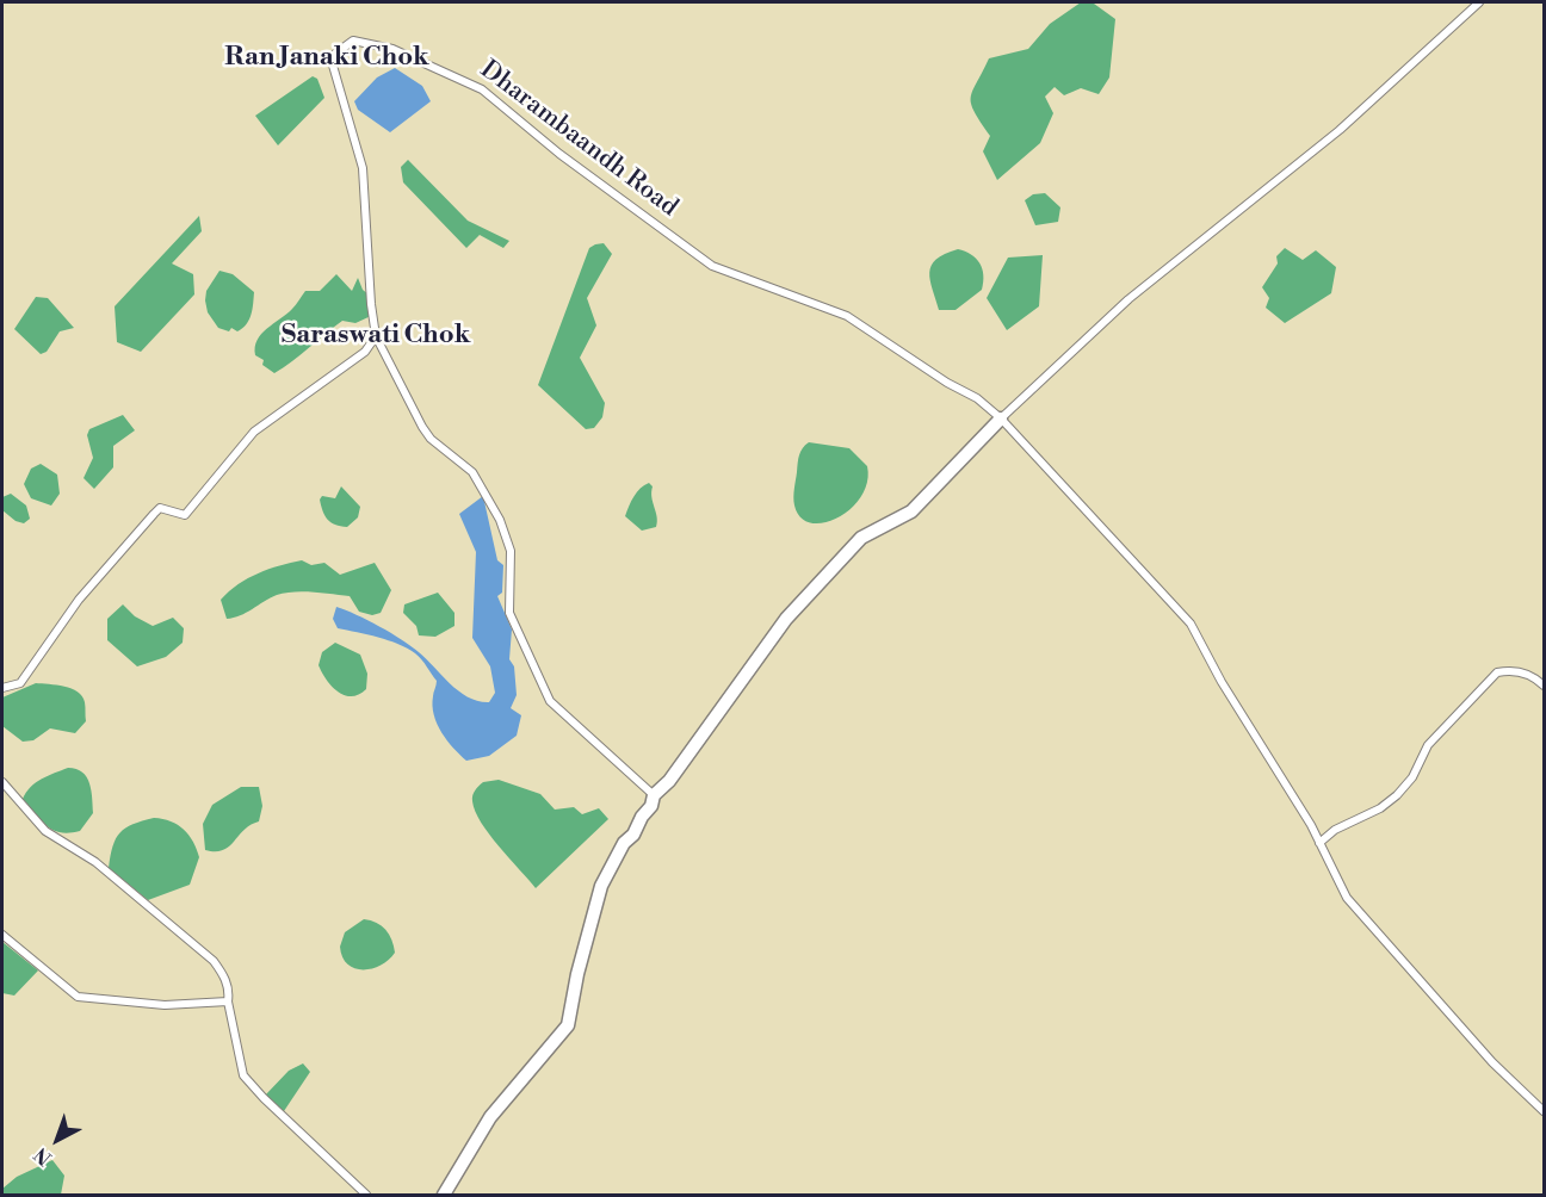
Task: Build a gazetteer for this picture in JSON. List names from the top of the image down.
{
  "streets": {
    "street": ["Dharambaandh Road"]
  },
  "districts": ["Ran Janaki Chok", "Saraswati Chok"],
  "north": "bottom left"
}
